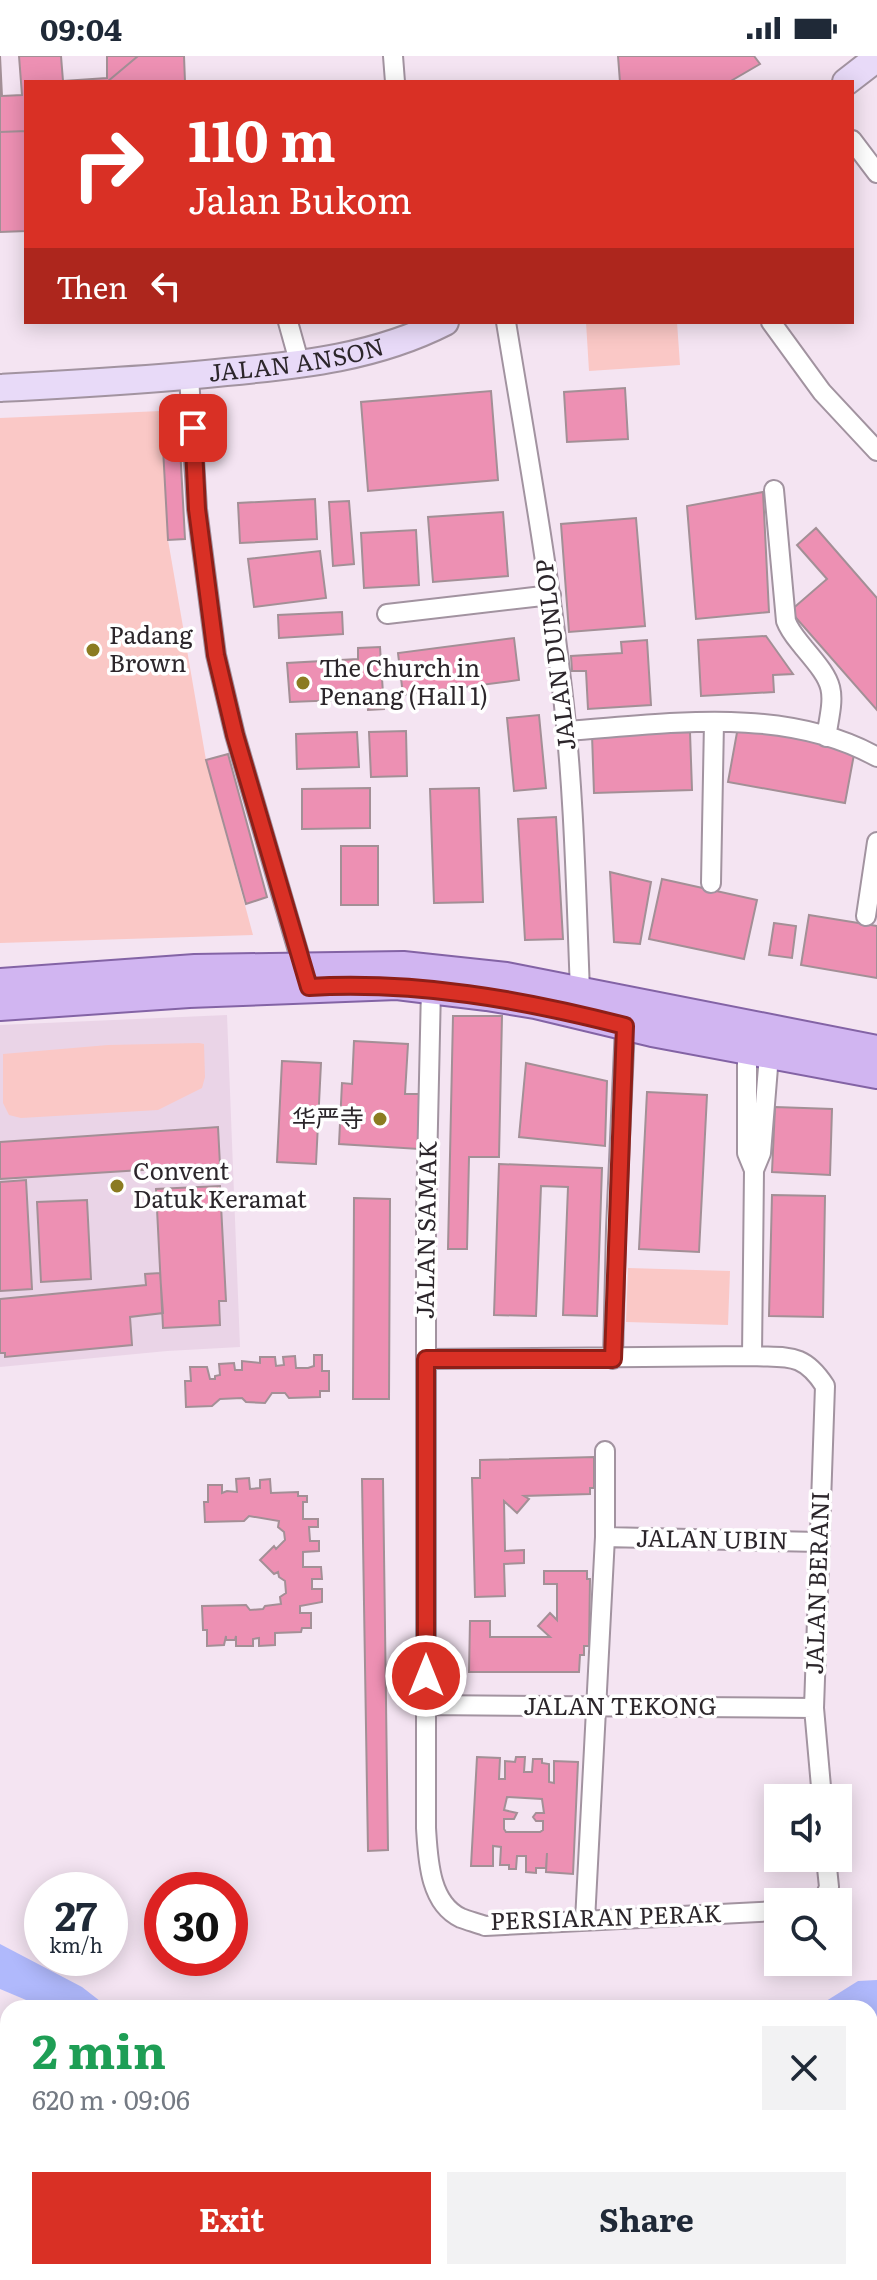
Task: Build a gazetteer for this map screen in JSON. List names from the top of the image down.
{
  "streets": {
    "main road": ["JALAN ANSON"],
    "street": [
      "JALAN DUNLOP",
      "JALAN SAMAK",
      "JALAN UBIN",
      "JALAN BERANI",
      "JALAN TEKONG",
      "PERSIARAN PERAK"
    ]
  },
  "crossings": [
    ["JALAN SAMAK", "JALAN TEKONG"],
    ["JALAN SAMAK", "PERSIARAN PERAK"],
    ["JALAN UBIN", "JALAN BERANI"],
    ["JALAN BERANI", "JALAN TEKONG"]
  ],
  "places": [
    "Padang Brown",
    "The Church in Penang (Hall 1)",
    "华严寺",
    "Convent Datuk Keramat"
  ],
  "page": {
    "status": "09:04",
    "turn": ["110 m", "Jalan Bukom"],
    "then": "Then",
    "speed": "27 km/h",
    "limit": "30",
    "heading": ["2 min", "620 m · 09:06"],
    "buttons": ["Exit", "Share"]
  }
}
